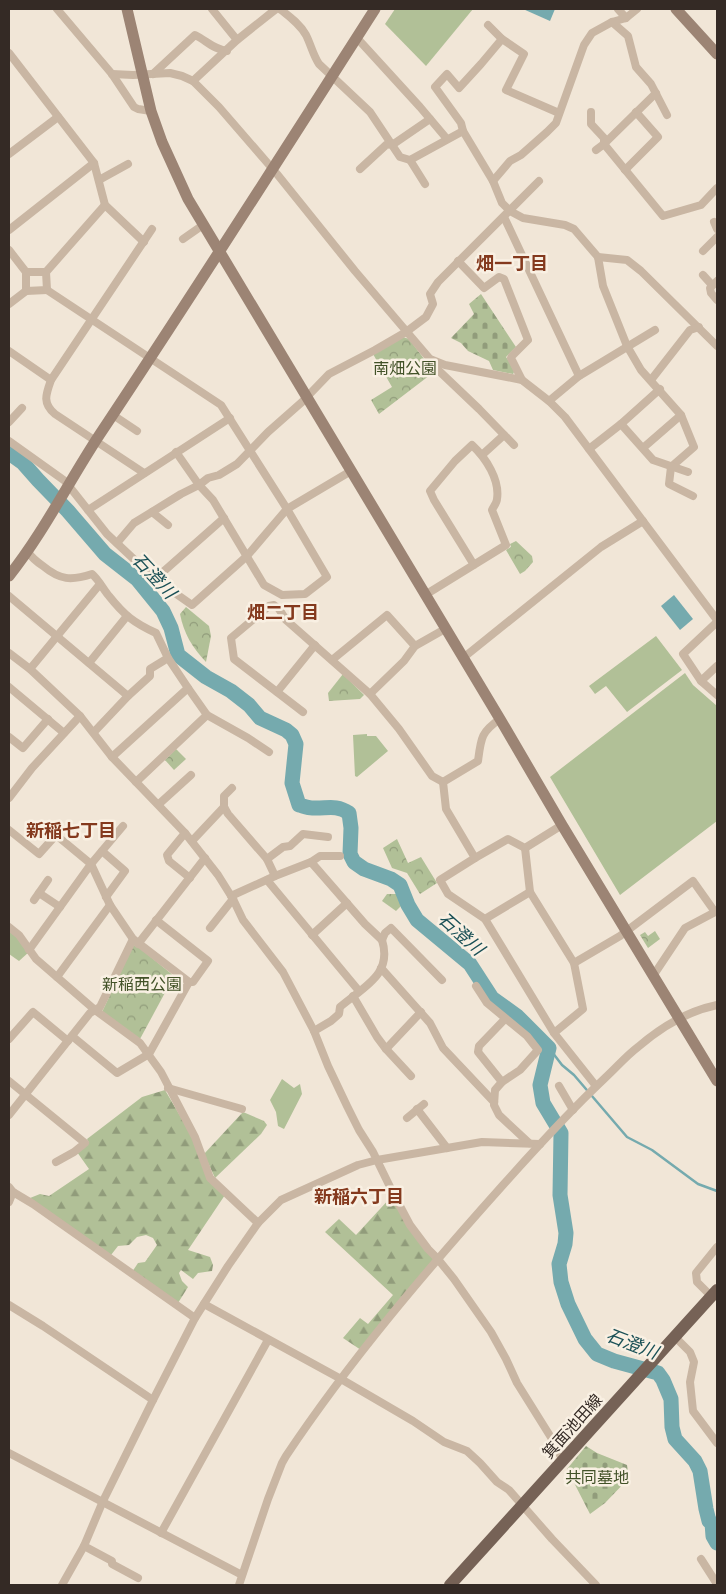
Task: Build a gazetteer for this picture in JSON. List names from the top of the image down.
{
  "streets": {
    "main road": ["箕面池田線"]
  },
  "districts": [
    "畑一丁目",
    "畑二丁目",
    "新稲七丁目",
    "新稲六丁目"
  ],
  "water": ["石澄川"],
  "parks": ["南畑公園", "新稲西公園", "共同墓地"]
}
